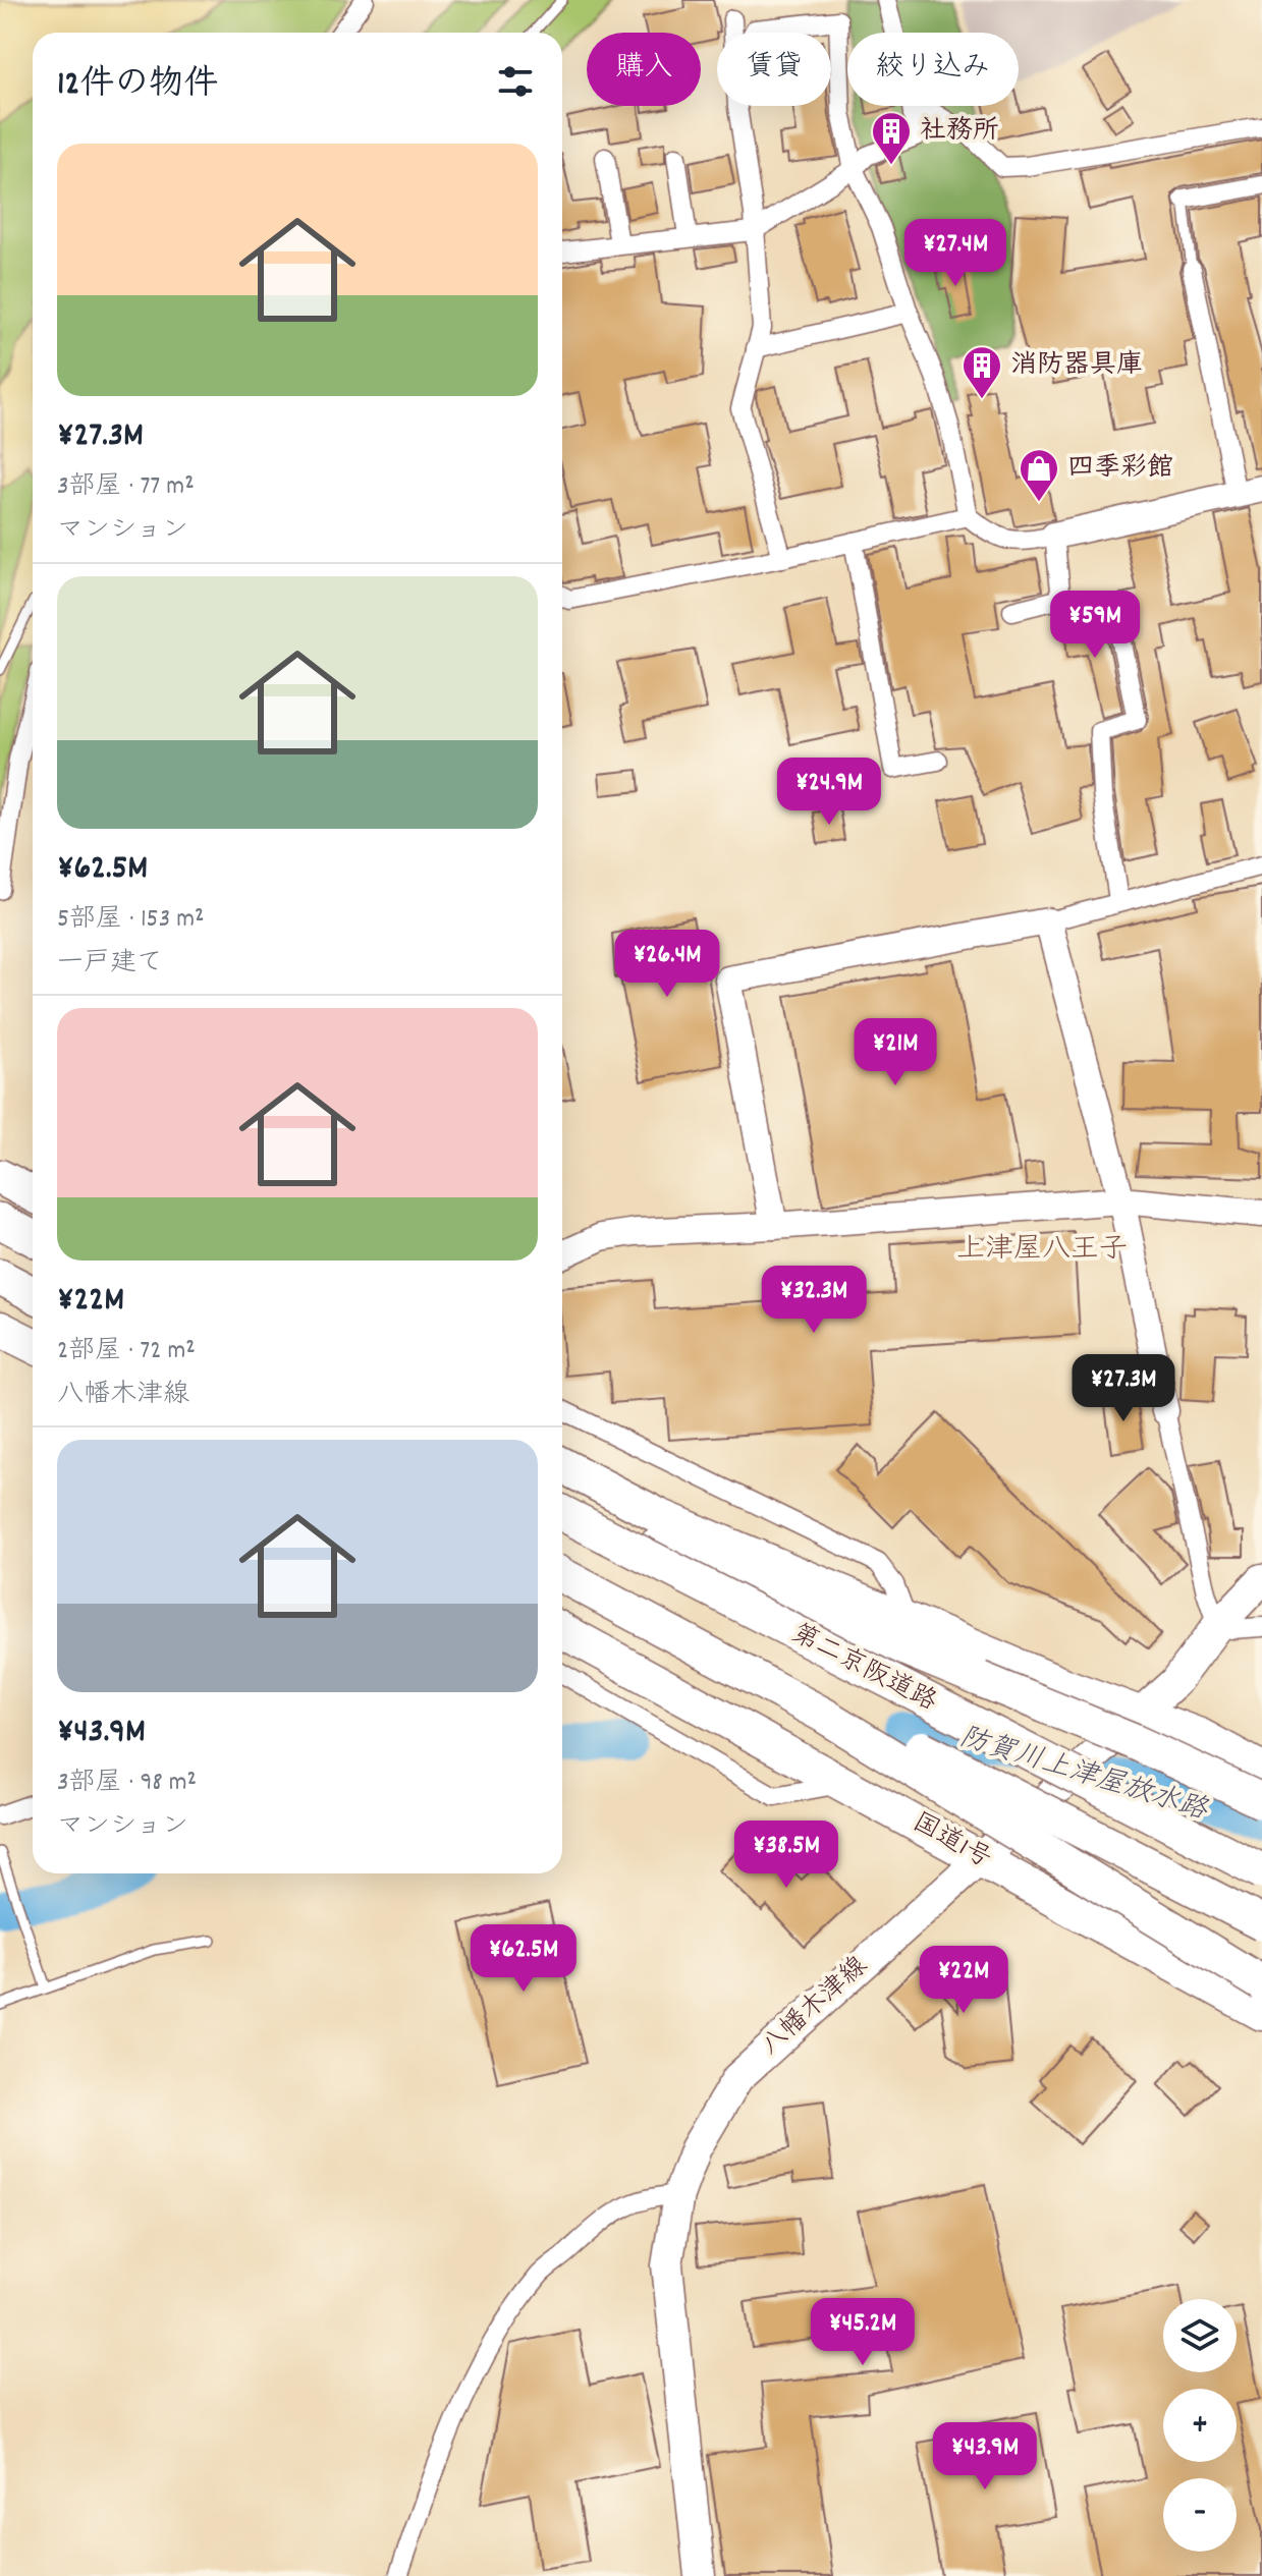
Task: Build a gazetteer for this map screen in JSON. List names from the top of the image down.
{
  "streets": {
    "highway": ["第二京阪道路", "国道1号"],
    "main road": ["八幡木津線"]
  },
  "crossings": [
    ["国道1号", "八幡木津線"]
  ],
  "districts": ["上津屋八王子"],
  "water": ["防賀川上津屋放水路"],
  "places": {
    "building": ["社務所", "消防器具庫"],
    "shop": ["四季彩館"]
  },
  "page": {
    "chip": ["購入", "賃貸", "絞り込み"],
    "heading": "12件の物件",
    "list": [
      {
        "name": "¥27.3M",
        "note": "3部屋 · 77 m² · マンション"
      },
      {
        "name": "¥62.5M",
        "note": "5部屋 · 153 m² · 一戸建て"
      },
      {
        "name": "¥22M",
        "note": "2部屋 · 72 m² · 八幡木津線"
      },
      {
        "name": "¥43.9M",
        "note": "3部屋 · 98 m² · マンション"
      }
    ],
    "price": [
      "¥27.4M",
      "¥59M",
      "¥24.9M",
      "¥26.4M",
      "¥21M",
      "¥32.3M",
      "¥27.3M",
      "¥38.5M",
      "¥62.5M",
      "¥22M",
      "¥45.2M",
      "¥43.9M"
    ],
    "map_buttons": ["+", "−"]
  }
}
